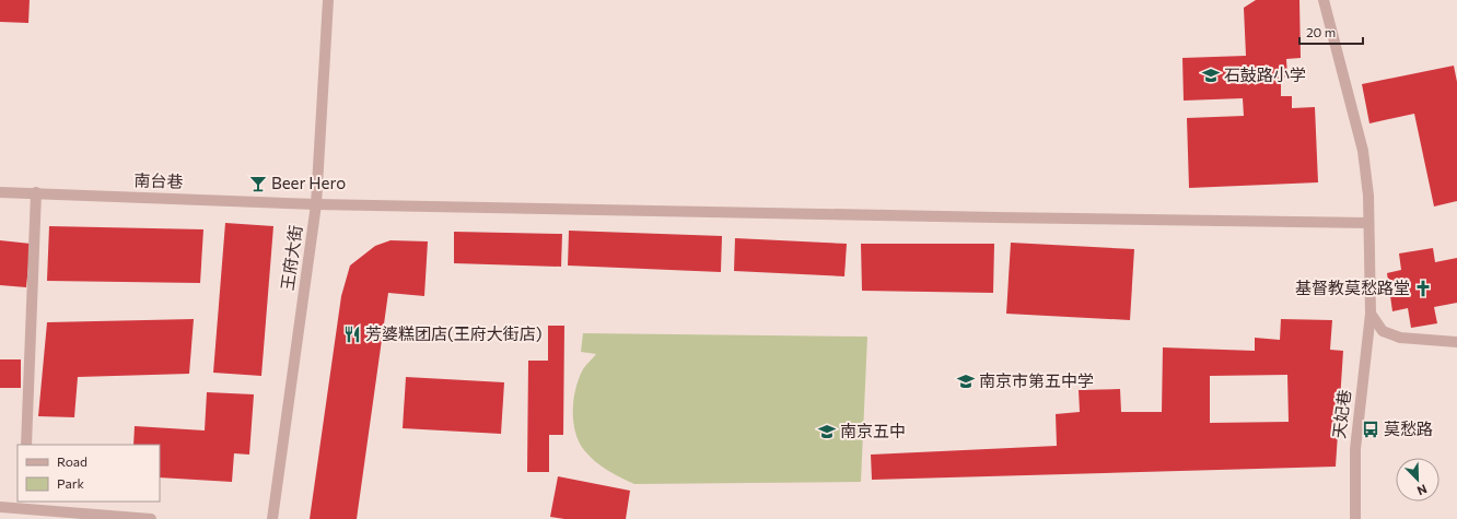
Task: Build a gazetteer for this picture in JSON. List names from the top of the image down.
{
  "streets": {
    "street": ["南台巷", "王府大街", "天妃巷"]
  },
  "crossings": [
    ["南台巷", "王府大街"],
    ["南台巷", "天妃巷"]
  ],
  "places": {
    "school or university": ["石鼓路小学", "南京市第五中学", "南京五中"],
    "bar": ["Beer Hero"],
    "church": ["基督教莫愁路堂"],
    "restaurant": ["芳婆糕团店(王府大街店)"],
    "bus stop": ["莫愁路"]
  },
  "legend": ["Road", "Park"],
  "scale_bar": "20 m",
  "north": "bottom right"
}
